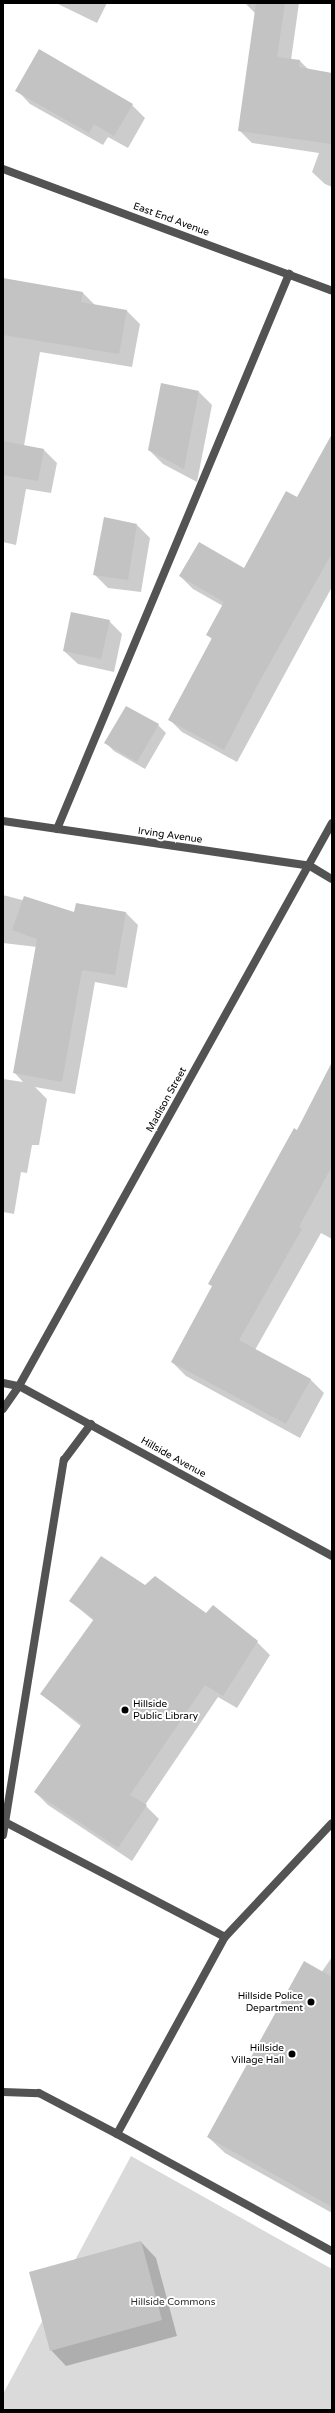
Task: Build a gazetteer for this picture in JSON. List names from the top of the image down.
{
  "streets": {
    "street": [
      "East End Avenue",
      "Irving Avenue",
      "Madison Street",
      "Hillside Avenue"
    ]
  },
  "crossings": [
    ["Irving Avenue", "Madison Street"],
    ["Madison Street", "Hillside Avenue"]
  ],
  "parks": ["Hillside Commons"],
  "places": ["Hillside Public Library", "Hillside Police Department", "Hillside Village Hall"]
}
